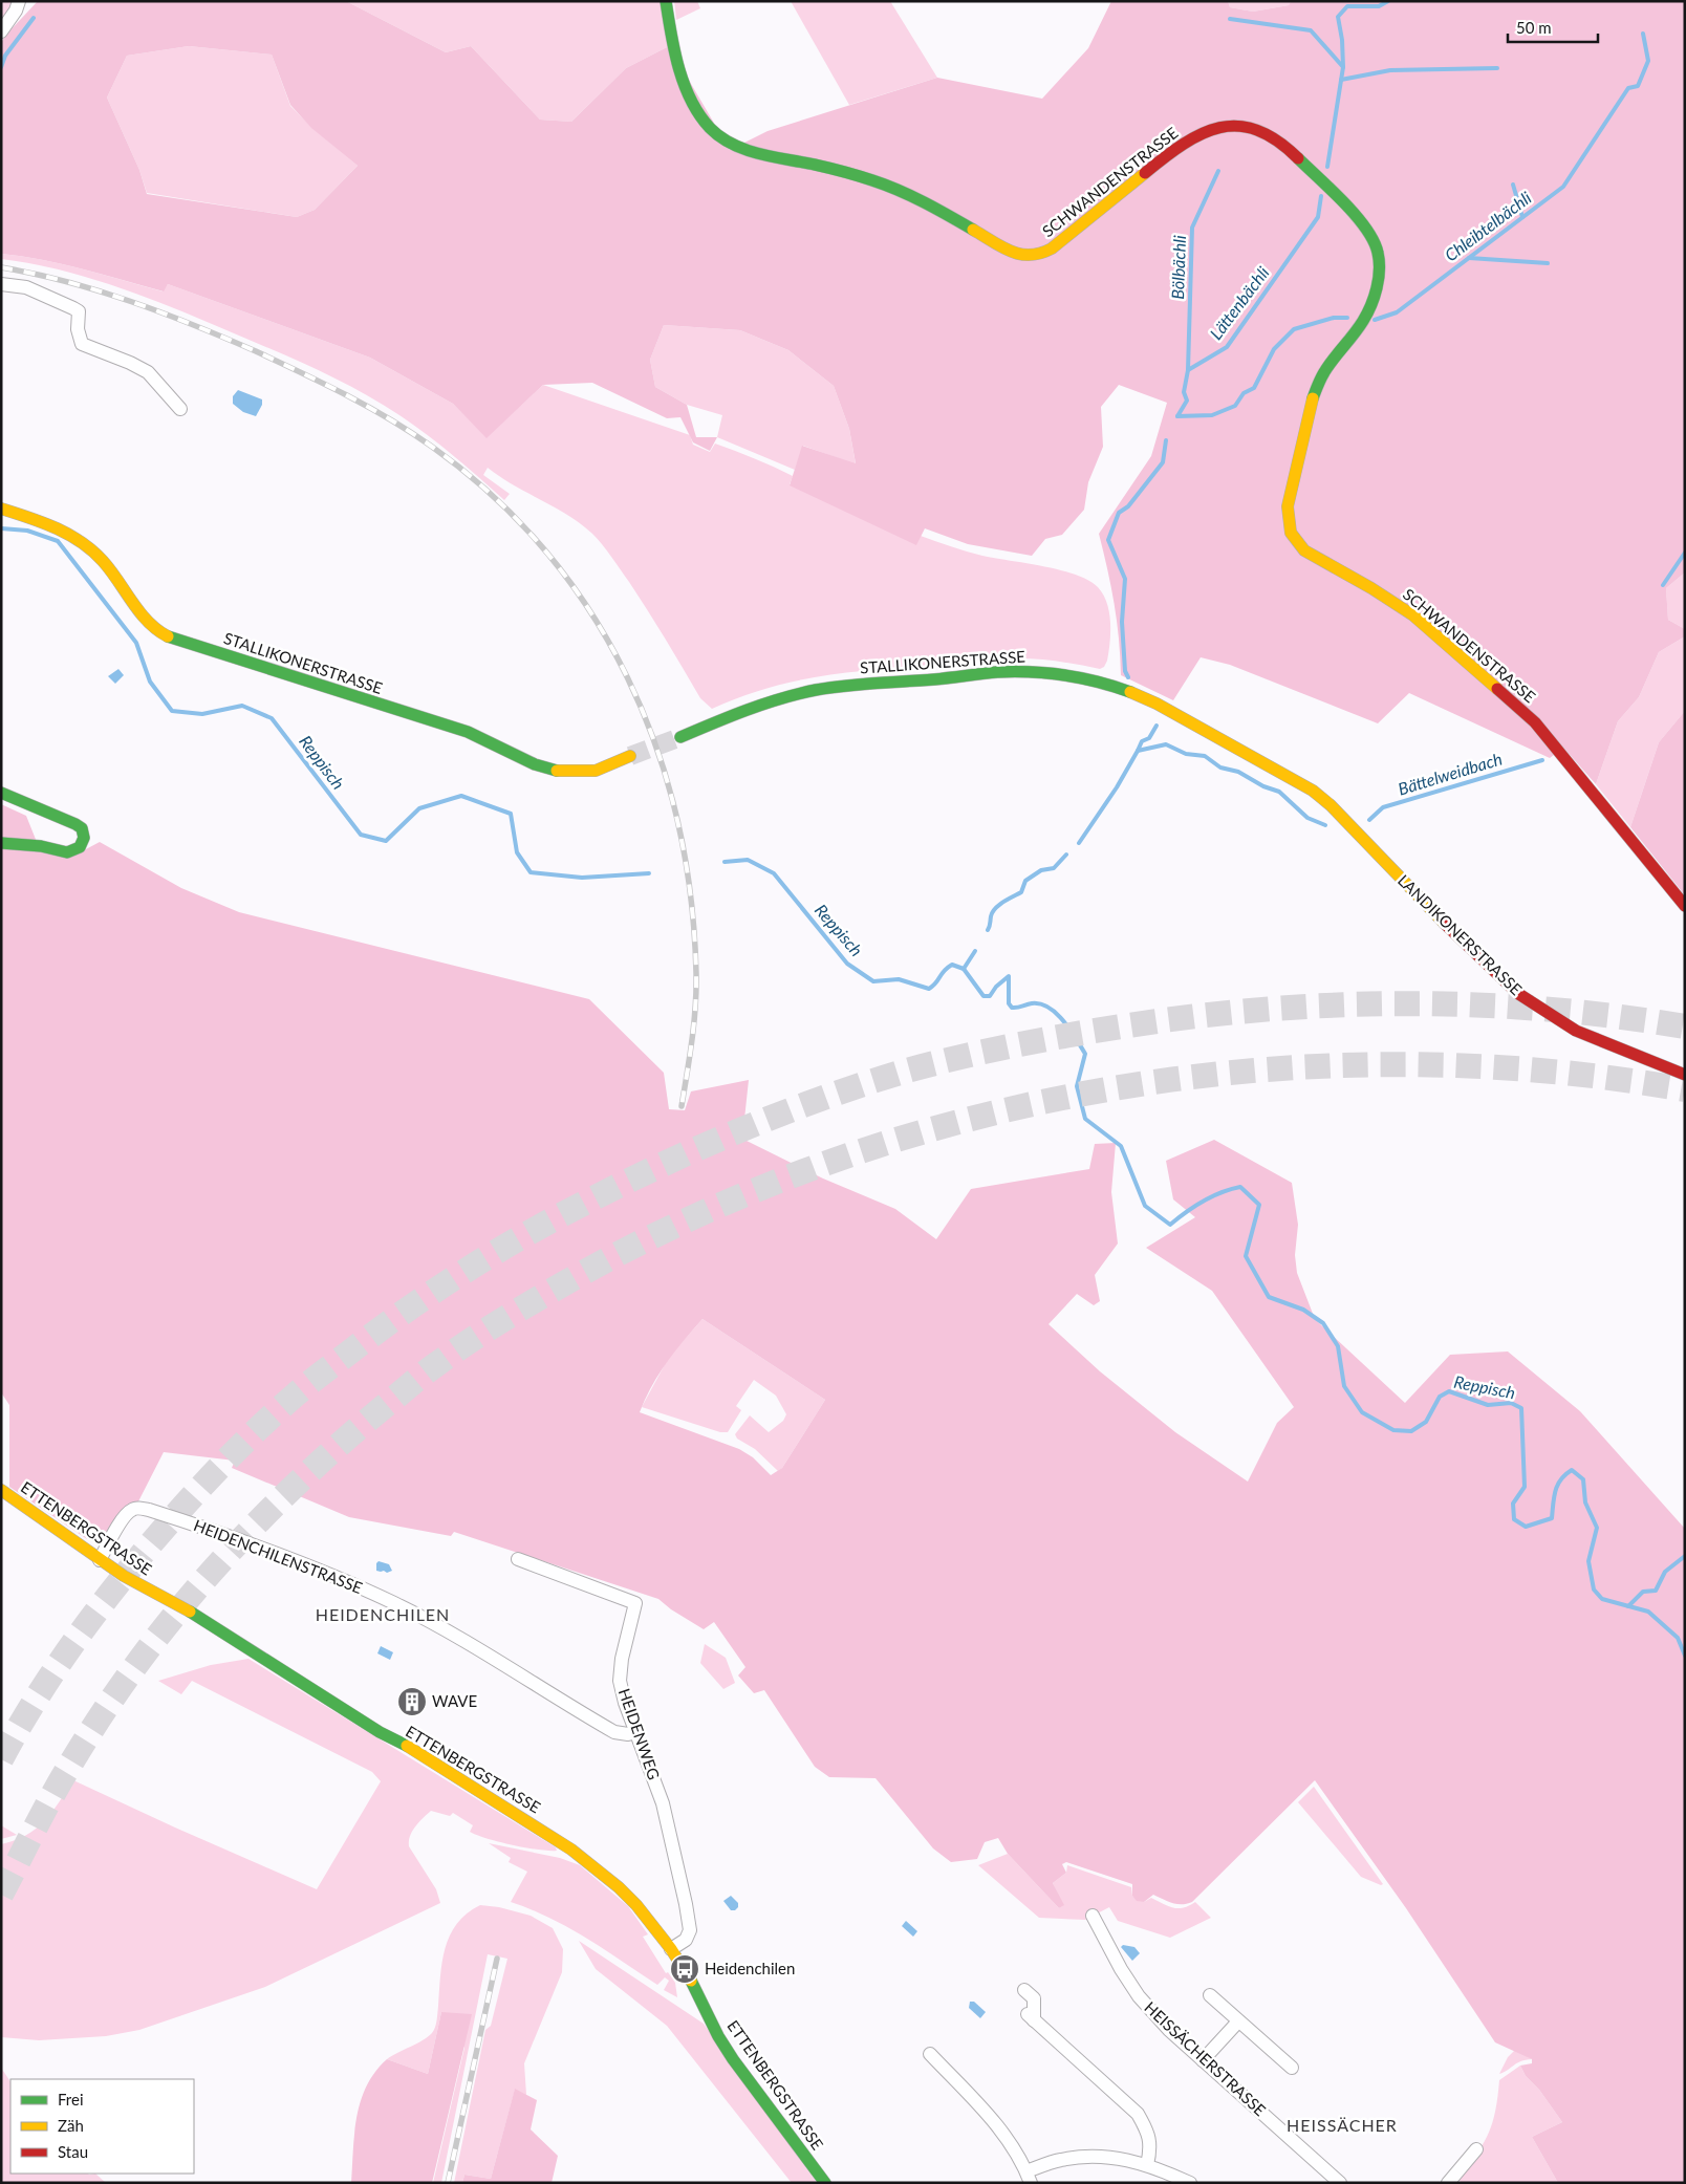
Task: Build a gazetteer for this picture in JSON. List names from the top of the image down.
{
  "streets": {
    "street": [
      "SCHWANDENSTRASSE",
      "STALLIKONERSTRASSE",
      "LANDIKONERSTRASSE",
      "ETTENBERGSTRASSE",
      "HEIDENCHILENSTRASSE",
      "HEIDENWEG",
      "HEISSÄCHERSTRASSE"
    ]
  },
  "crossings": [
    ["STALLIKONERSTRASSE", "LANDIKONERSTRASSE"],
    ["ETTENBERGSTRASSE", "HEIDENCHILENSTRASSE"],
    ["ETTENBERGSTRASSE", "HEIDENWEG"],
    ["HEIDENCHILENSTRASSE", "HEIDENWEG"]
  ],
  "districts": ["HEIDENCHILEN", "HEISSÄCHER"],
  "water": [
    "Chleibtelbächli",
    "Bölbächli",
    "Lättenbächli",
    "Reppisch",
    "Bättelweidbach"
  ],
  "places": {
    "building": ["WAVE"],
    "bus stop": ["Heidenchilen"]
  },
  "legend": ["Frei", "Zäh", "Stau"],
  "scale_bar": "50 m"
}
